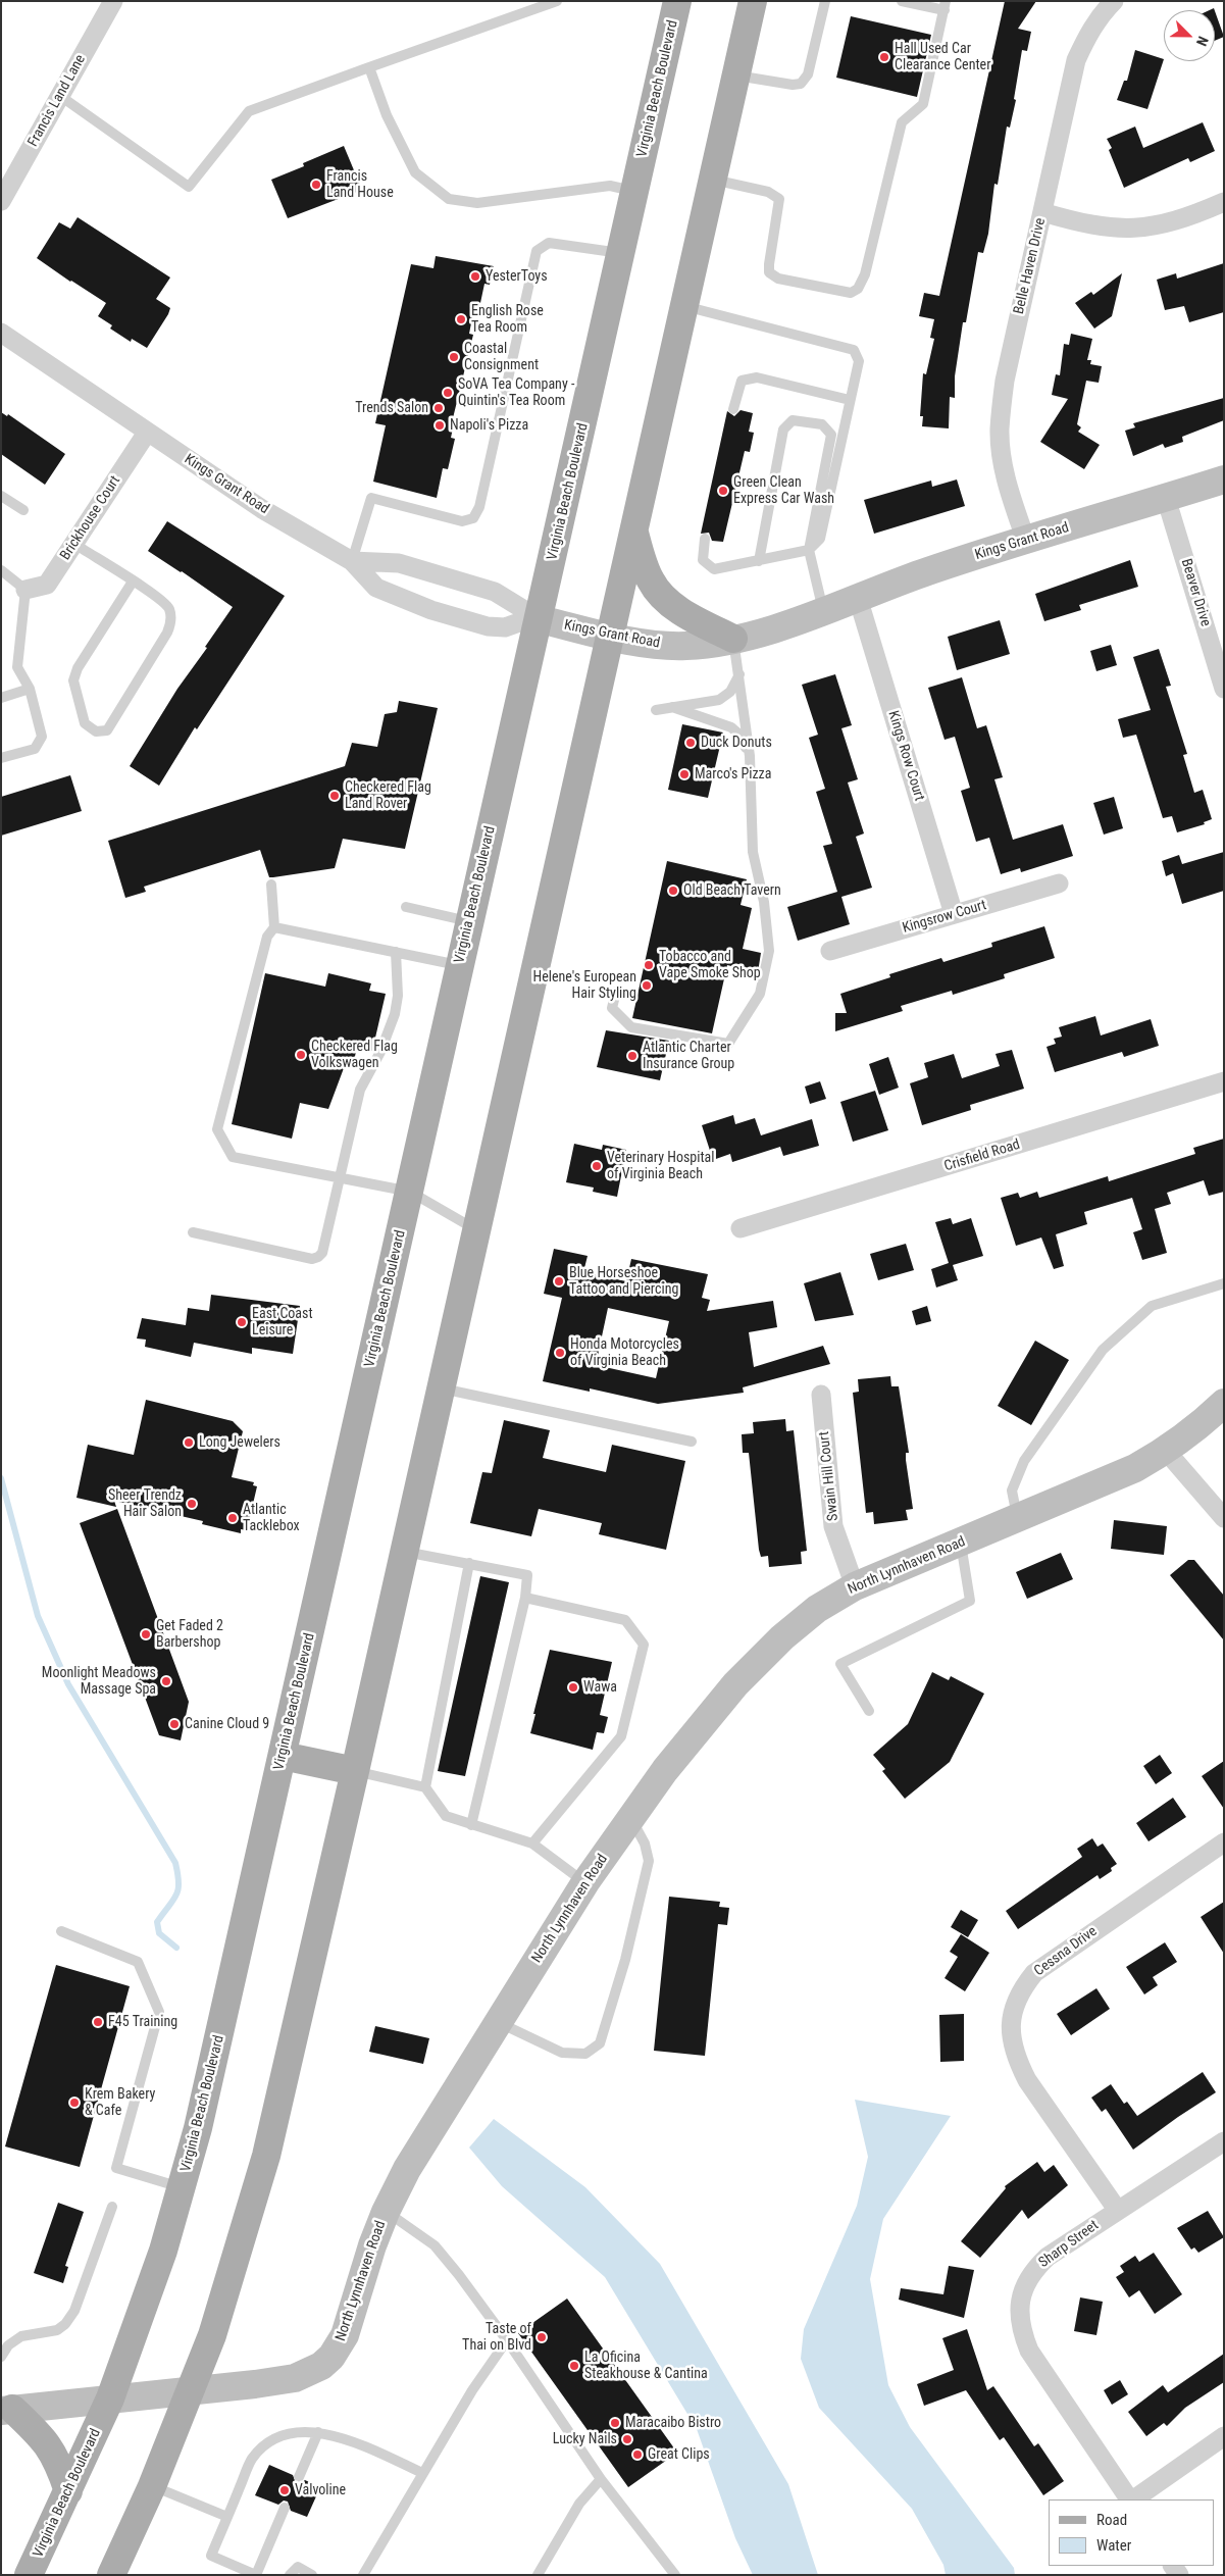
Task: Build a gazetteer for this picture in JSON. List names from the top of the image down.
{
  "streets": {
    "main road": ["Virginia Beach Boulevard"],
    "street": [
      "Francis Land Lane",
      "Belle Haven Drive",
      "Kings Grant Road",
      "Brickhouse Court",
      "Beaver Drive",
      "Kings Row Court",
      "Kingsrow Court",
      "Crisfield Road",
      "Swain Hill Court",
      "North Lynnhaven Road",
      "Cessna Drive",
      "Sharp Street"
    ]
  },
  "crossings": [
    ["Virginia Beach Boulevard", "Kings Grant Road"],
    ["Virginia Beach Boulevard", "North Lynnhaven Road"],
    ["Belle Haven Drive", "Kings Grant Road"],
    ["Kings Grant Road", "Brickhouse Court"],
    ["Kings Grant Road", "Beaver Drive"],
    ["Kings Grant Road", "Kings Row Court"],
    ["Kings Row Court", "Kingsrow Court"],
    ["Swain Hill Court", "North Lynnhaven Road"],
    ["Cessna Drive", "Sharp Street"]
  ],
  "places": [
    "Hall Used Car Clearance Center",
    "Francis Land House",
    "YesterToys",
    "English Rose Tea Room",
    "Coastal Consignment",
    "SoVA Tea Company - Quintin's Tea Room",
    "Trends Salon",
    "Napoli's Pizza",
    "Green Clean Express Car Wash",
    "Duck Donuts",
    "Marco's Pizza",
    "Checkered Flag Land Rover",
    "Old Beach Tavern",
    "Tobacco and Vape Smoke Shop",
    "Helene's European Hair Styling",
    "Checkered Flag Volkswagen",
    "Atlantic Charter Insurance Group",
    "Veterinary Hospital of Virginia Beach",
    "Blue Horseshoe Tattoo and Piercing",
    "East Coast Leisure",
    "Honda Motorcycles of Virginia Beach",
    "Long Jewelers",
    "Sheer Trendz Hair Salon",
    "Atlantic Tacklebox",
    "Get Faded 2 Barbershop",
    "Moonlight Meadows Massage Spa",
    "Wawa",
    "Canine Cloud 9",
    "F45 Training",
    "Krem Bakery & Cafe",
    "Taste of Thai on Blvd",
    "La Oficina Steakhouse & Cantina",
    "Maracaibo Bistro",
    "Lucky Nails",
    "Great Clips",
    "Valvoline"
  ],
  "legend": ["Road", "Water"],
  "north": "bottom right"
}
